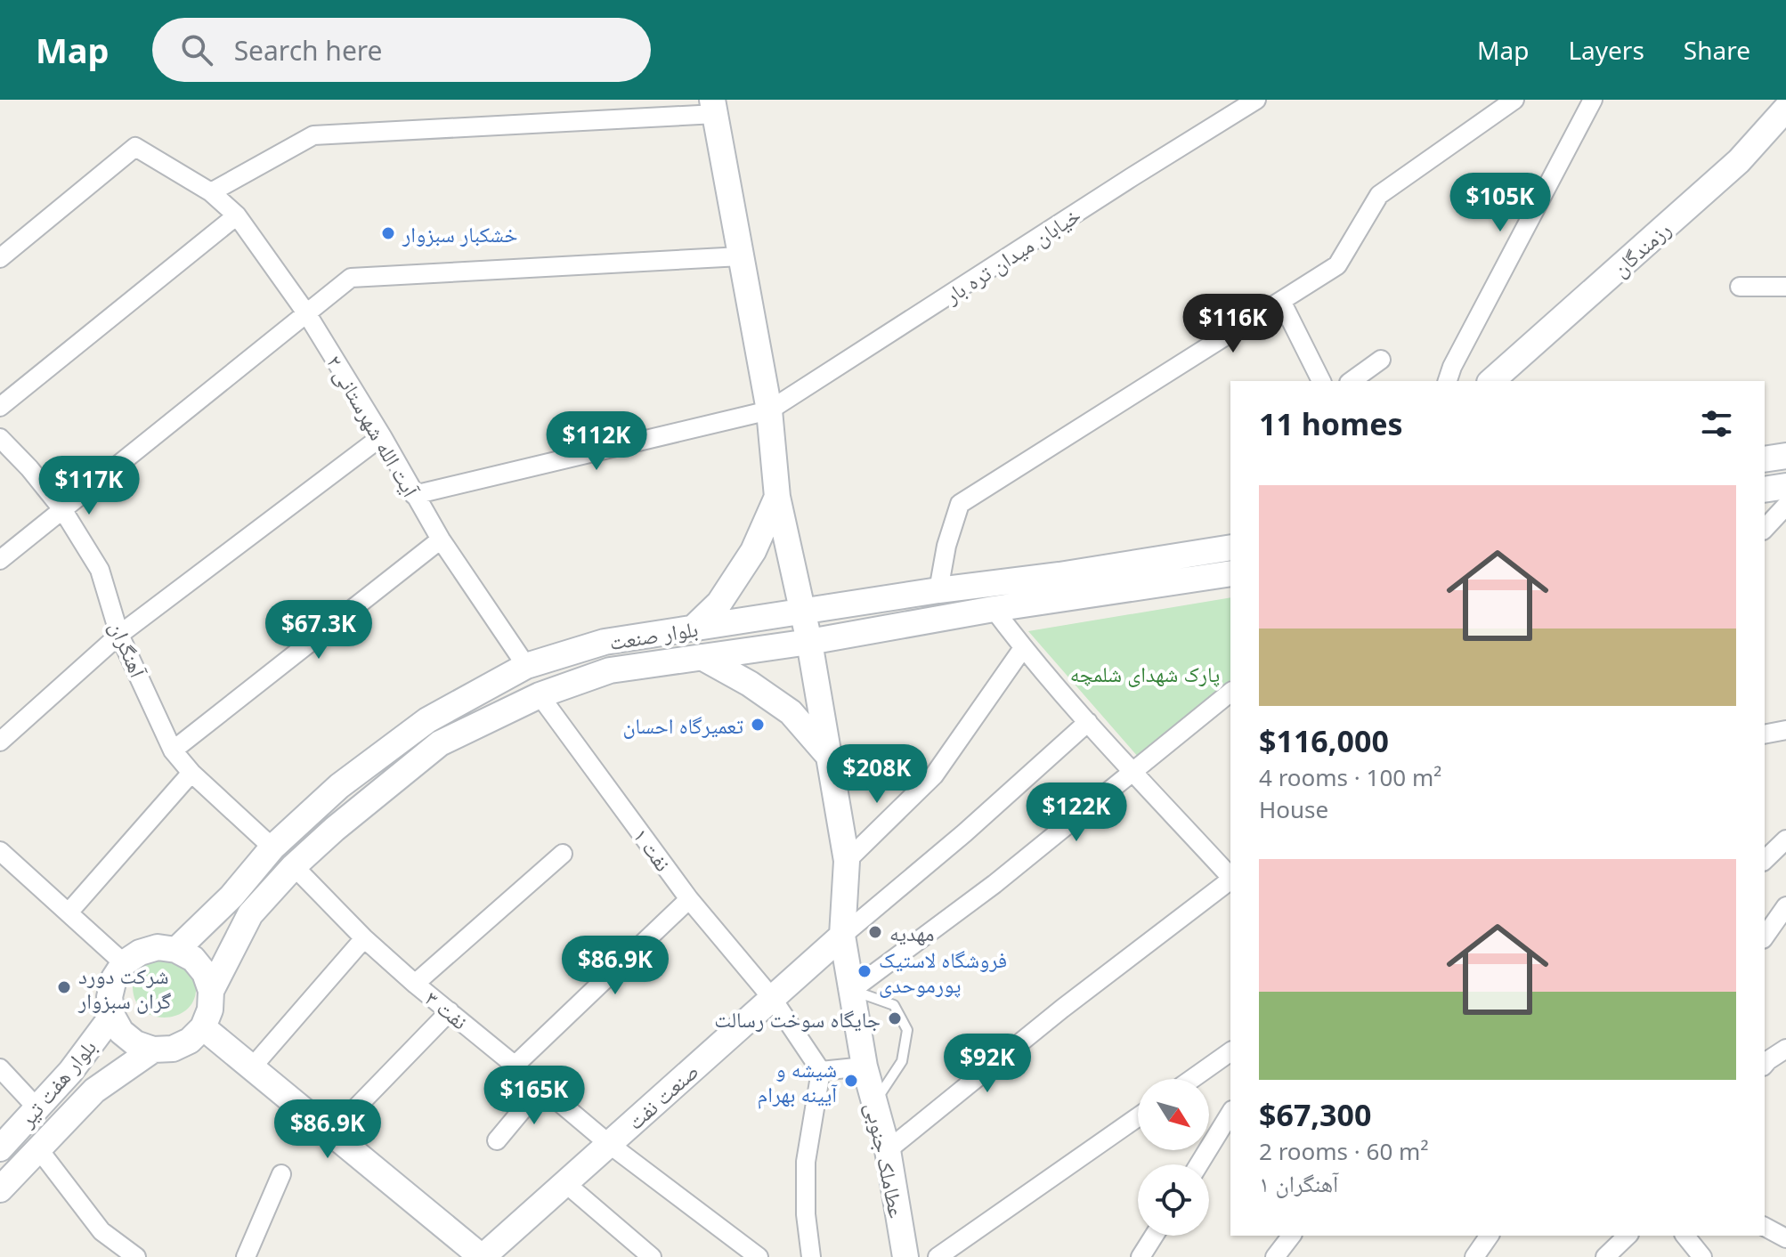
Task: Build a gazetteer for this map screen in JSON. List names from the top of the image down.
{
  "streets": {
    "main road": [
      "رزمندگان",
      "بلوار صنعت",
      "بلوار هفت تیر",
      "صنعت نفت",
      "عطاملک جنوبی"
    ],
    "street": [
      "خیابان میدان تره بار",
      "آیت الله شهرستانی ۲",
      "آهنگران",
      "نفت ۱",
      "نفت ۳"
    ]
  },
  "crossings": [
    ["خیابان میدان تره بار", "آیت الله شهرستانی ۲"],
    ["خیابان میدان تره بار", "عطاملک جنوبی"],
    ["آیت الله شهرستانی ۲", "بلوار صنعت"],
    ["بلوار صنعت", "آهنگران"],
    ["بلوار صنعت", "نفت ۱"],
    ["بلوار صنعت", "نفت ۳"],
    ["بلوار صنعت", "بلوار هفت تیر"],
    ["بلوار صنعت", "عطاملک جنوبی"],
    ["نفت ۱", "صنعت نفت"],
    ["نفت ۳", "صنعت نفت"],
    ["صنعت نفت", "عطاملک جنوبی"]
  ],
  "parks": ["پارک شهدای شلمچه"],
  "places": [
    "خشکبار سبزوار",
    "تعمیرگاه احسان",
    "مهدیه",
    "فروشگاه لاستیک پورموحدی",
    "شرکت دورد گران سبزوار",
    "جایگاه سوخت رسالت",
    "شیشه و آیینه بهرام"
  ],
  "north": "bottom right",
  "page": {
    "header": "Map",
    "search": "Search here",
    "nav": ["Map", "Layers", "Share"],
    "price": [
      "$105K",
      "$116K",
      "$112K",
      "$117K",
      "$67.3K",
      "$208K",
      "$122K",
      "$86.9K",
      "$92K",
      "$165K",
      "$86.9K"
    ],
    "heading": "11 homes",
    "list": [
      {
        "name": "$116,000",
        "note": "4 rooms · 100 m² · House"
      },
      {
        "name": "$67,300",
        "note": "2 rooms · 60 m² · آهنگران ۱"
      }
    ]
  }
}
